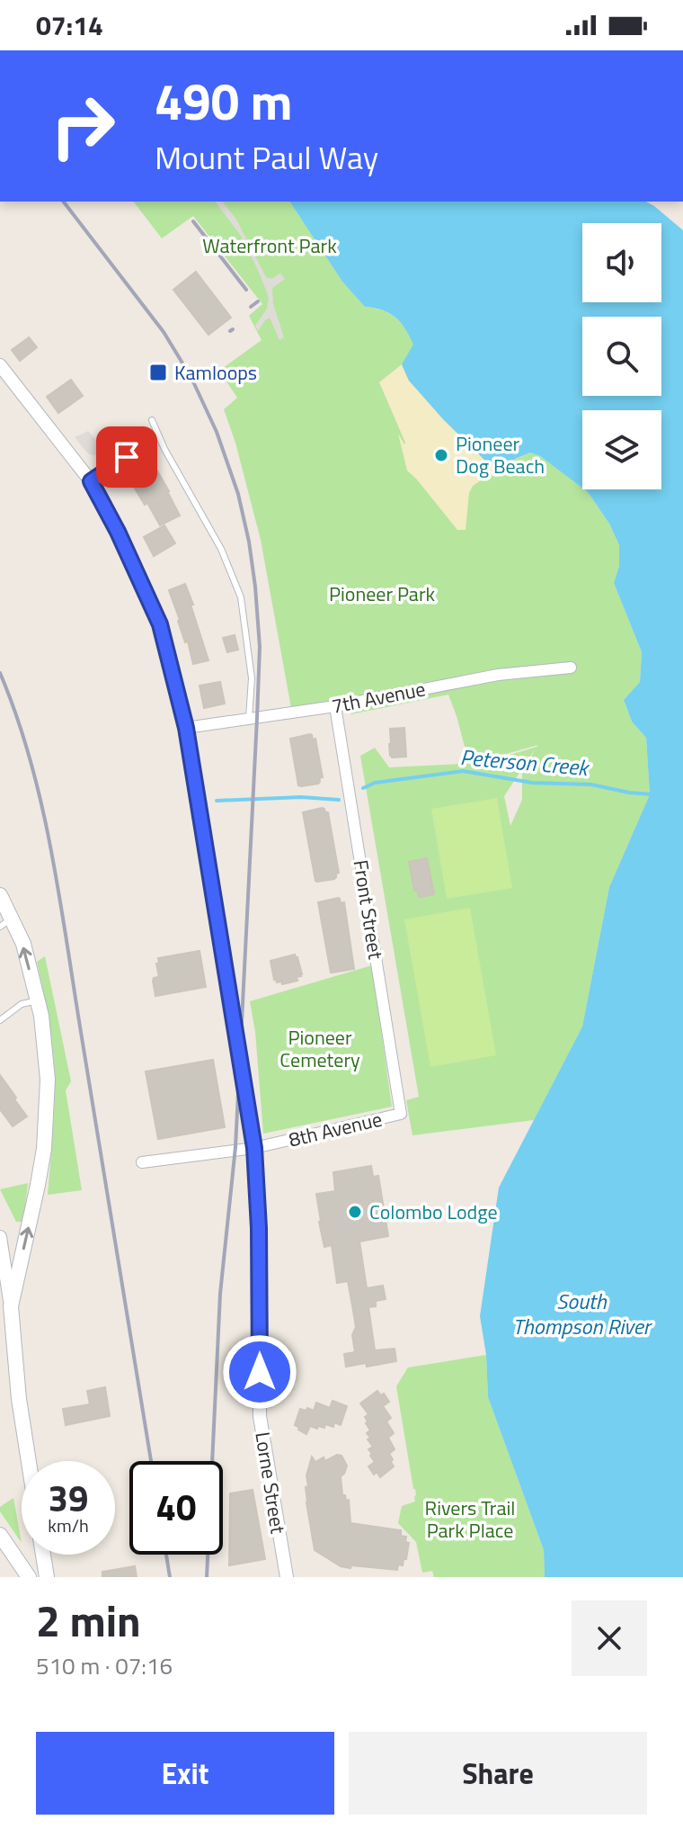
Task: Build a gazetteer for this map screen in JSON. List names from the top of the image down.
{
  "streets": {
    "street": [
      "7th Avenue",
      "Front Street",
      "8th Avenue",
      "Lorne Street"
    ]
  },
  "crossings": [
    ["7th Avenue", "Front Street"],
    ["7th Avenue", "Lorne Street"],
    ["Front Street", "8th Avenue"],
    ["8th Avenue", "Lorne Street"]
  ],
  "water": ["Peterson Creek", "South Thompson River"],
  "parks": [
    "Waterfront Park",
    "Pioneer Park",
    "Pioneer Cemetery",
    "Rivers Trail Park Place"
  ],
  "places": {
    "transit": ["Kamloops"],
    "other": ["Pioneer Dog Beach", "Colombo Lodge"]
  },
  "page": {
    "status": "07:14",
    "turn": ["490 m", "Mount Paul Way"],
    "speed": "39 km/h",
    "limit": "40",
    "heading": ["2 min", "510 m · 07:16"],
    "buttons": ["Exit", "Share"]
  }
}
